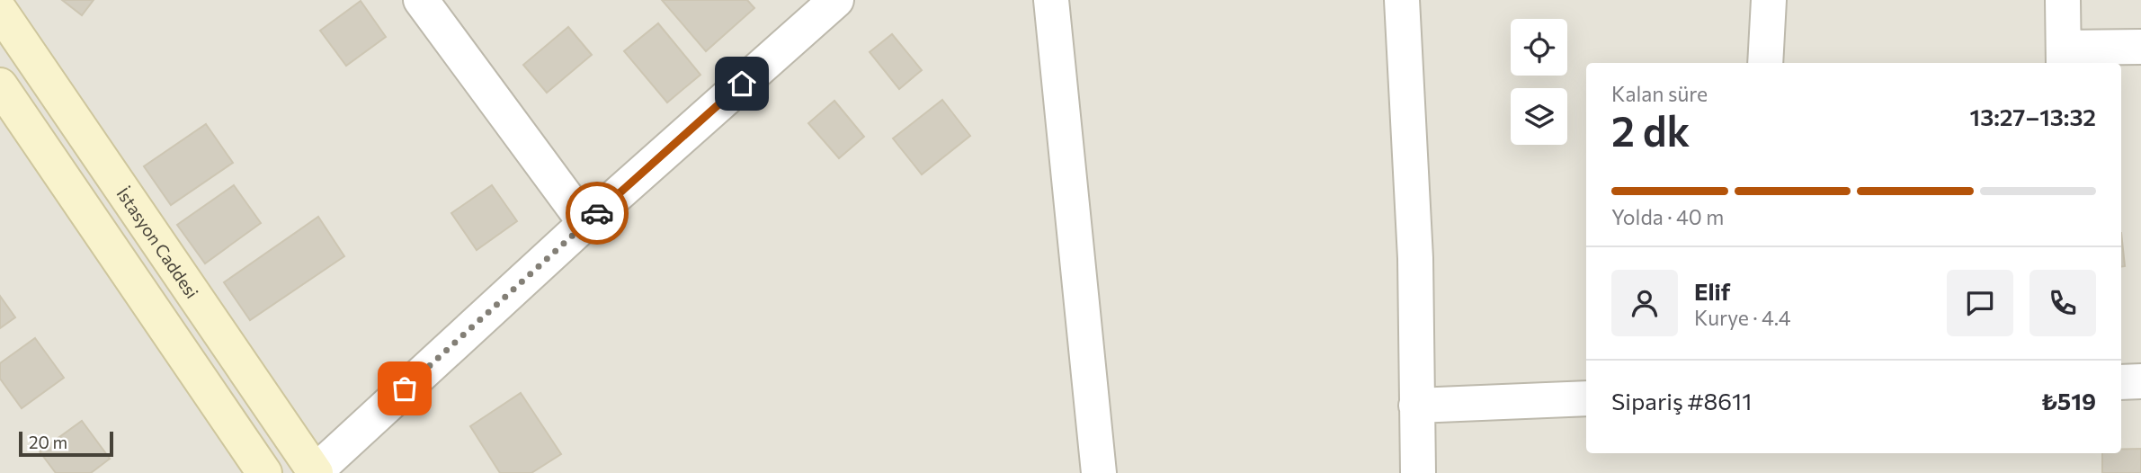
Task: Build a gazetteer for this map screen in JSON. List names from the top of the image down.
{
  "streets": {
    "main road": ["İstasyon Caddesi"]
  },
  "scale_bar": "20 m",
  "page": {
    "heading": ["2 dk", "Kalan süre", "13:27–13:32"],
    "panel": [
      "Elif",
      "Kurye · 4.4",
      "Sipariş #8611",
      "₺519"
    ],
    "bar": "Yolda · 40 m",
    "scale": "20 m"
  }
}
